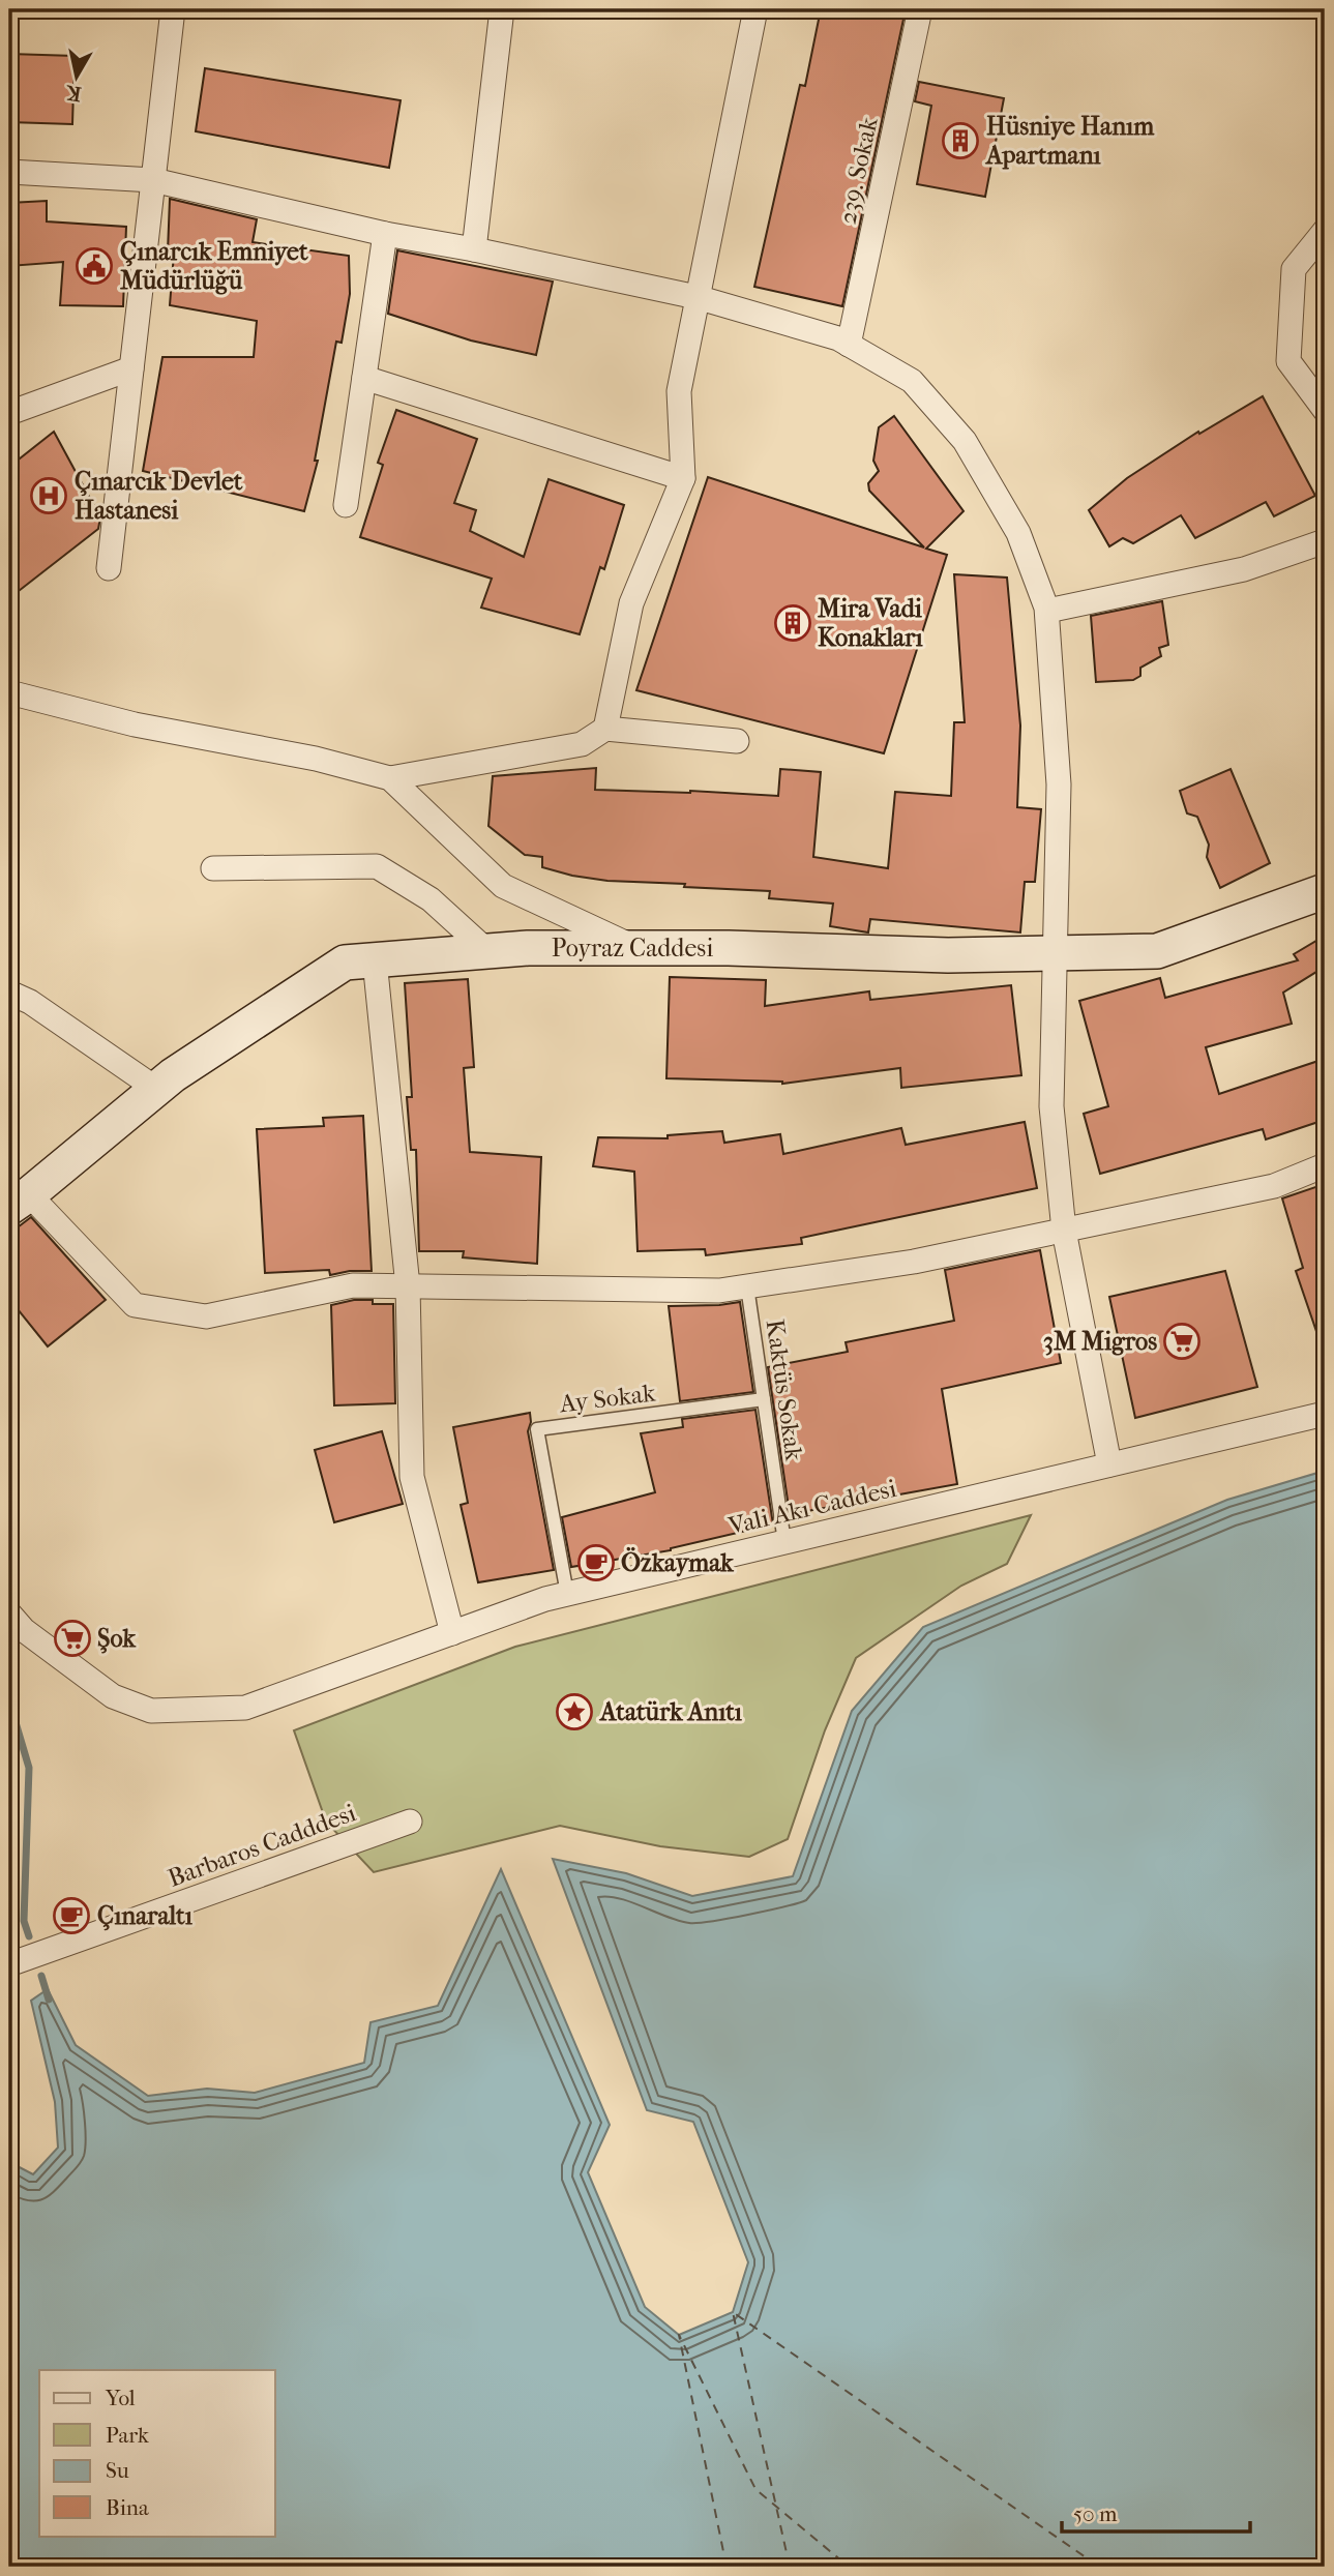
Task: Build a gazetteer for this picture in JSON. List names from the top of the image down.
{
  "streets": {
    "street": [
      "239. Sokak",
      "Poyraz Caddesi",
      "Vali Akı Caddesi",
      "Barbaros Cadddesi"
    ],
    "lane": ["Kaktüs Sokak", "Ay Sokak"]
  },
  "crossings": [
    ["Kaktüs Sokak", "Ay Sokak"],
    ["Kaktüs Sokak", "Vali Akı Caddesi"],
    ["Ay Sokak", "Vali Akı Caddesi"]
  ],
  "places": {
    "building": ["Hüsniye Hanım Apartmanı", "Mira Vadi Konakları"],
    "public building": ["Çınarcık Emniyet Müdürlüğü"],
    "hospital": ["Çınarcık Devlet Hastanesi"],
    "supermarket": ["3M Migros", "Şok"],
    "cafe": ["Özkaymak", "Çınaraltı"],
    "place": ["Atatürk Anıtı"]
  },
  "legend": [
    "Yol",
    "Park",
    "Su",
    "Bina"
  ],
  "scale_bar": "50 m",
  "north": "bottom"
}
